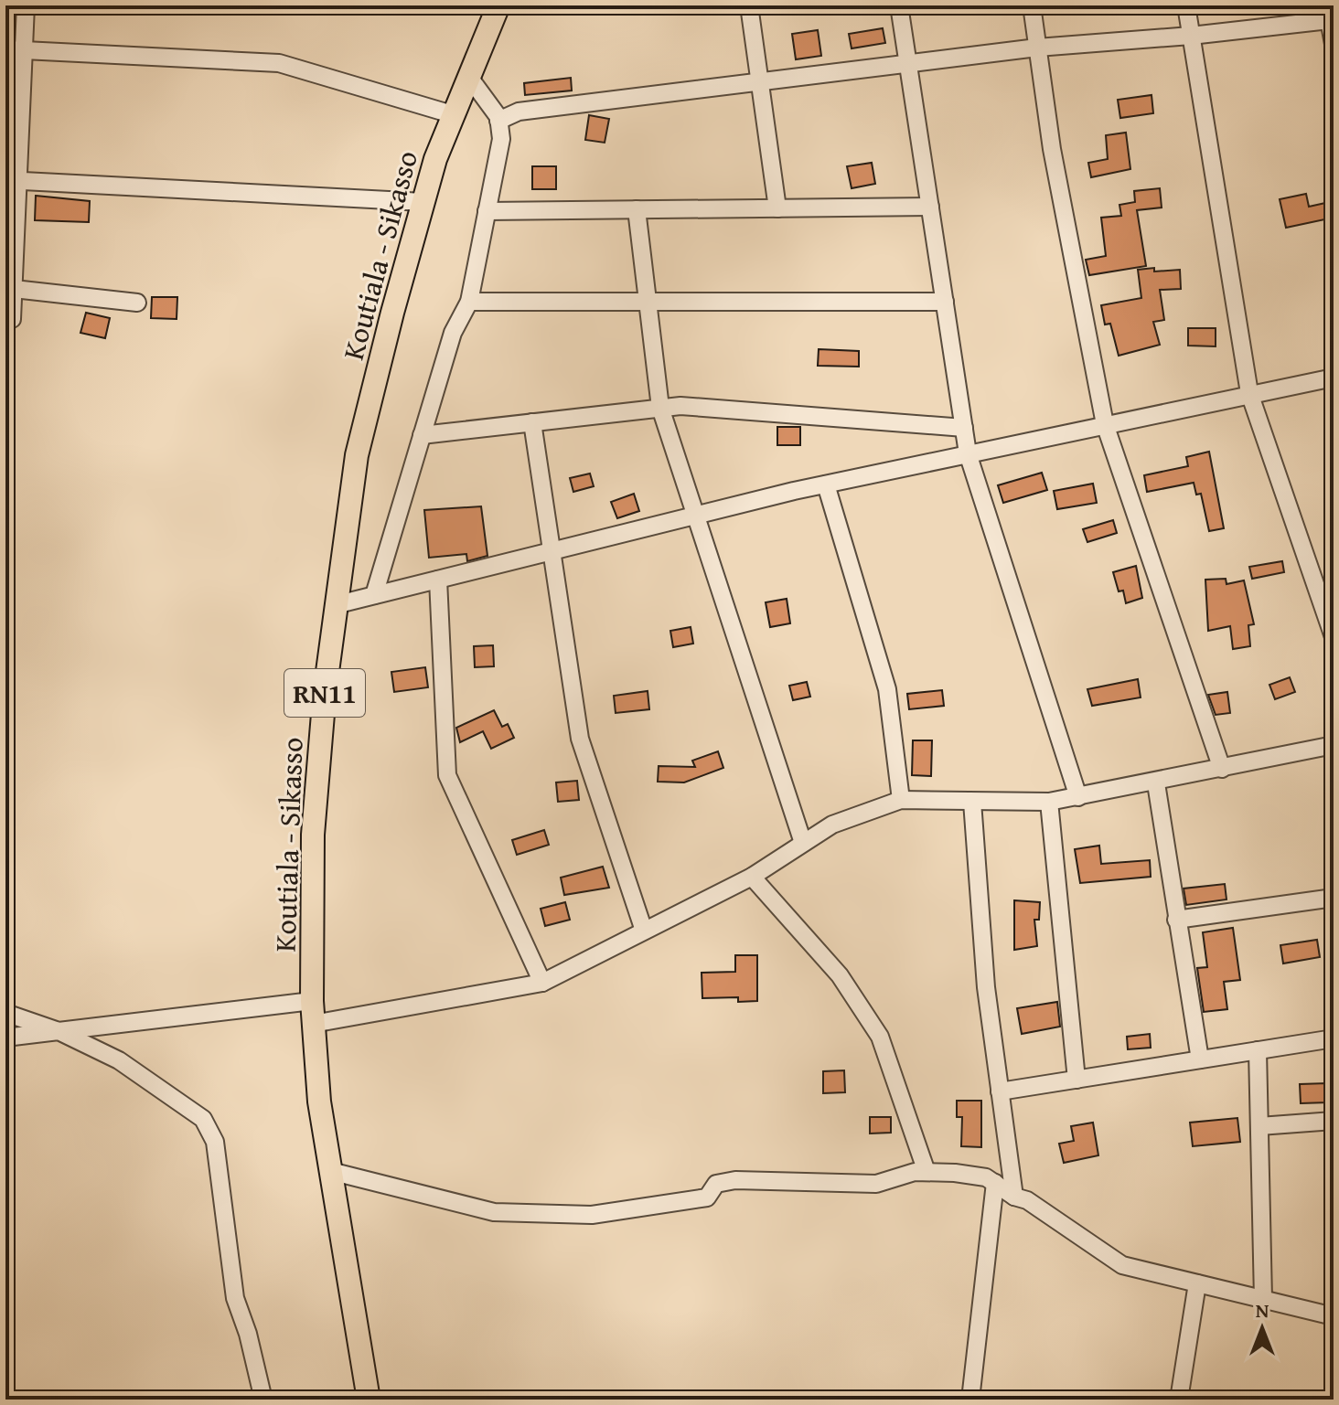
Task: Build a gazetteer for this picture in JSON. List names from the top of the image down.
{
  "streets": {
    "main road": ["Koutiala - Sikasso", "RN11"]
  },
  "north": "top"
}
